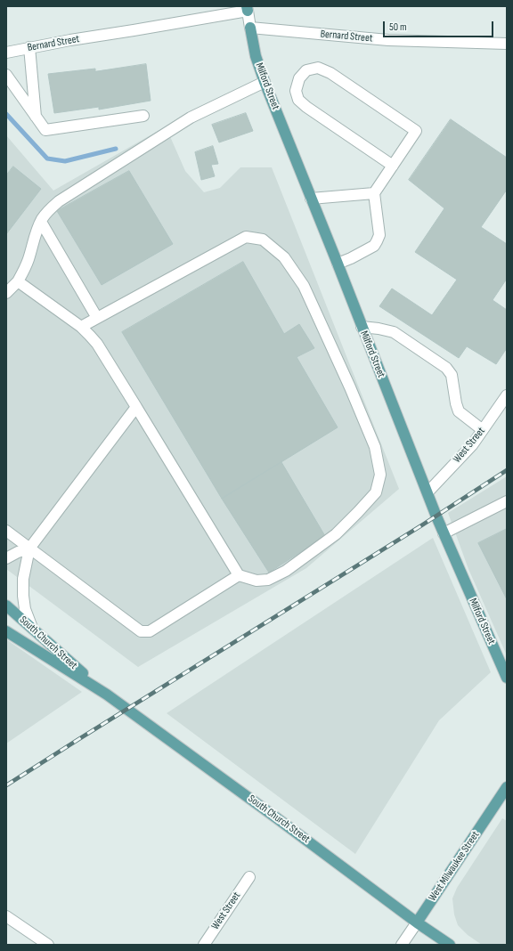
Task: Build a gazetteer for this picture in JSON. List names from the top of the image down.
{
  "streets": {
    "main road": ["Milford Street", "South Church Street", "West Milwaukee Street"],
    "street": ["Bernard Street", "West Street"]
  },
  "crossings": [
    ["Bernard Street", "Milford Street"],
    ["Milford Street", "West Street"],
    ["South Church Street", "West Milwaukee Street"]
  ],
  "scale_bar": "50 m"
}
